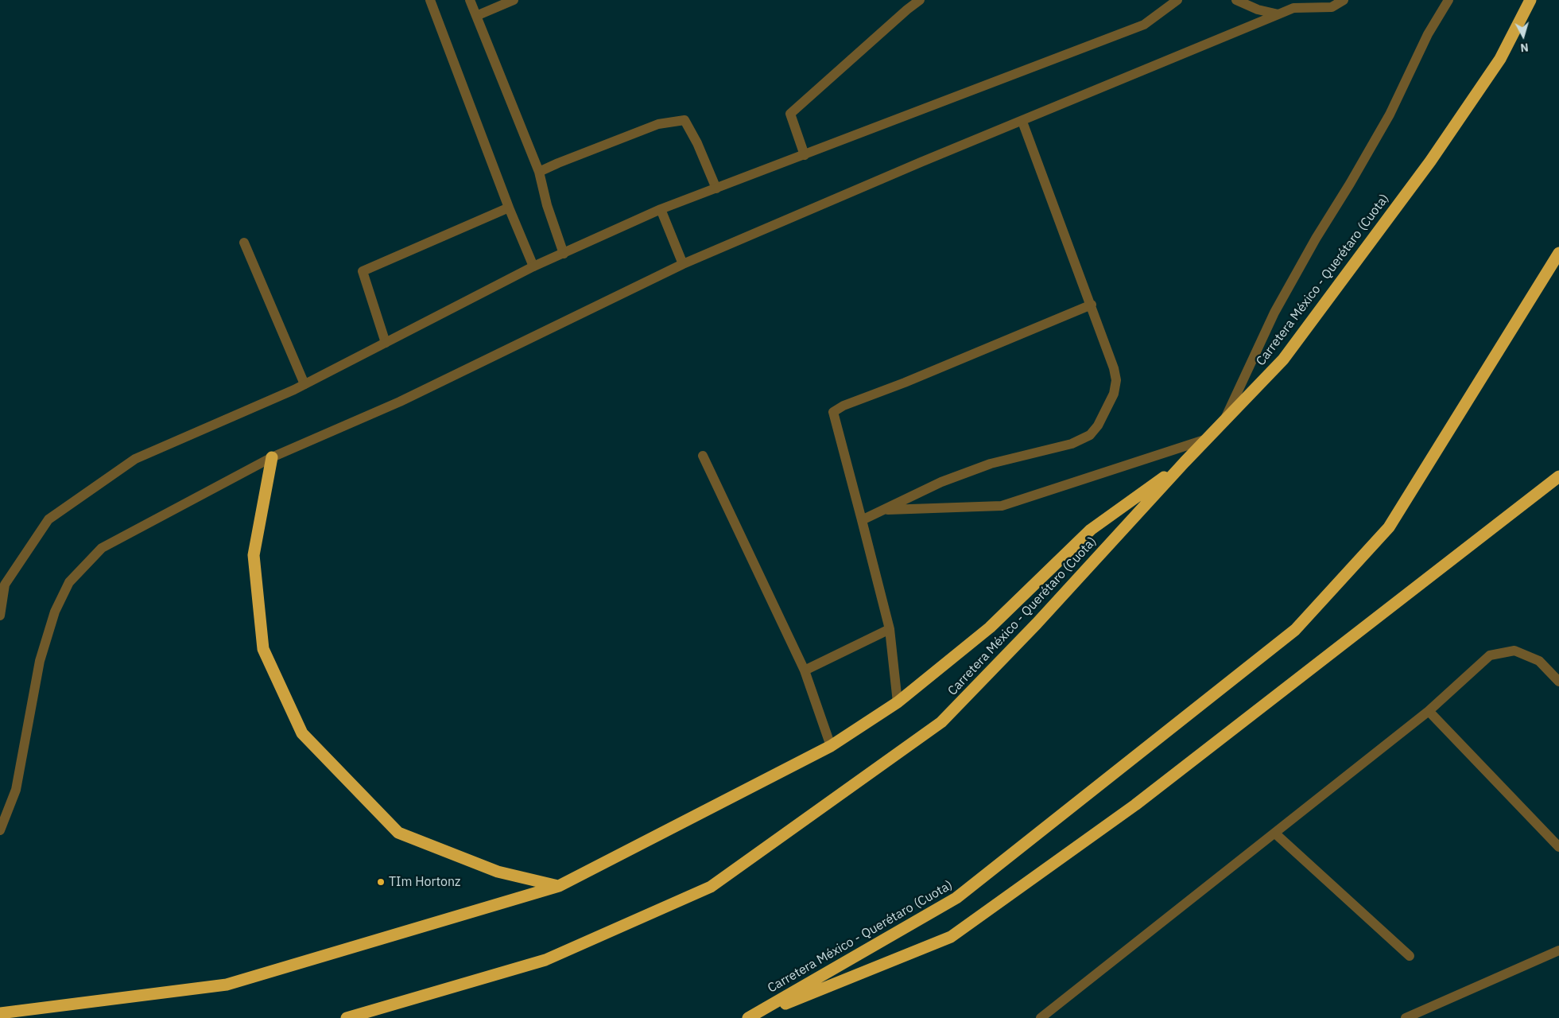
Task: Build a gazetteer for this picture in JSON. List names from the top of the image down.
{
  "streets": {
    "highway": ["Carretera México - Querétaro (Cuota)"]
  },
  "places": ["TIm Hortonz"],
  "north": "bottom"
}
